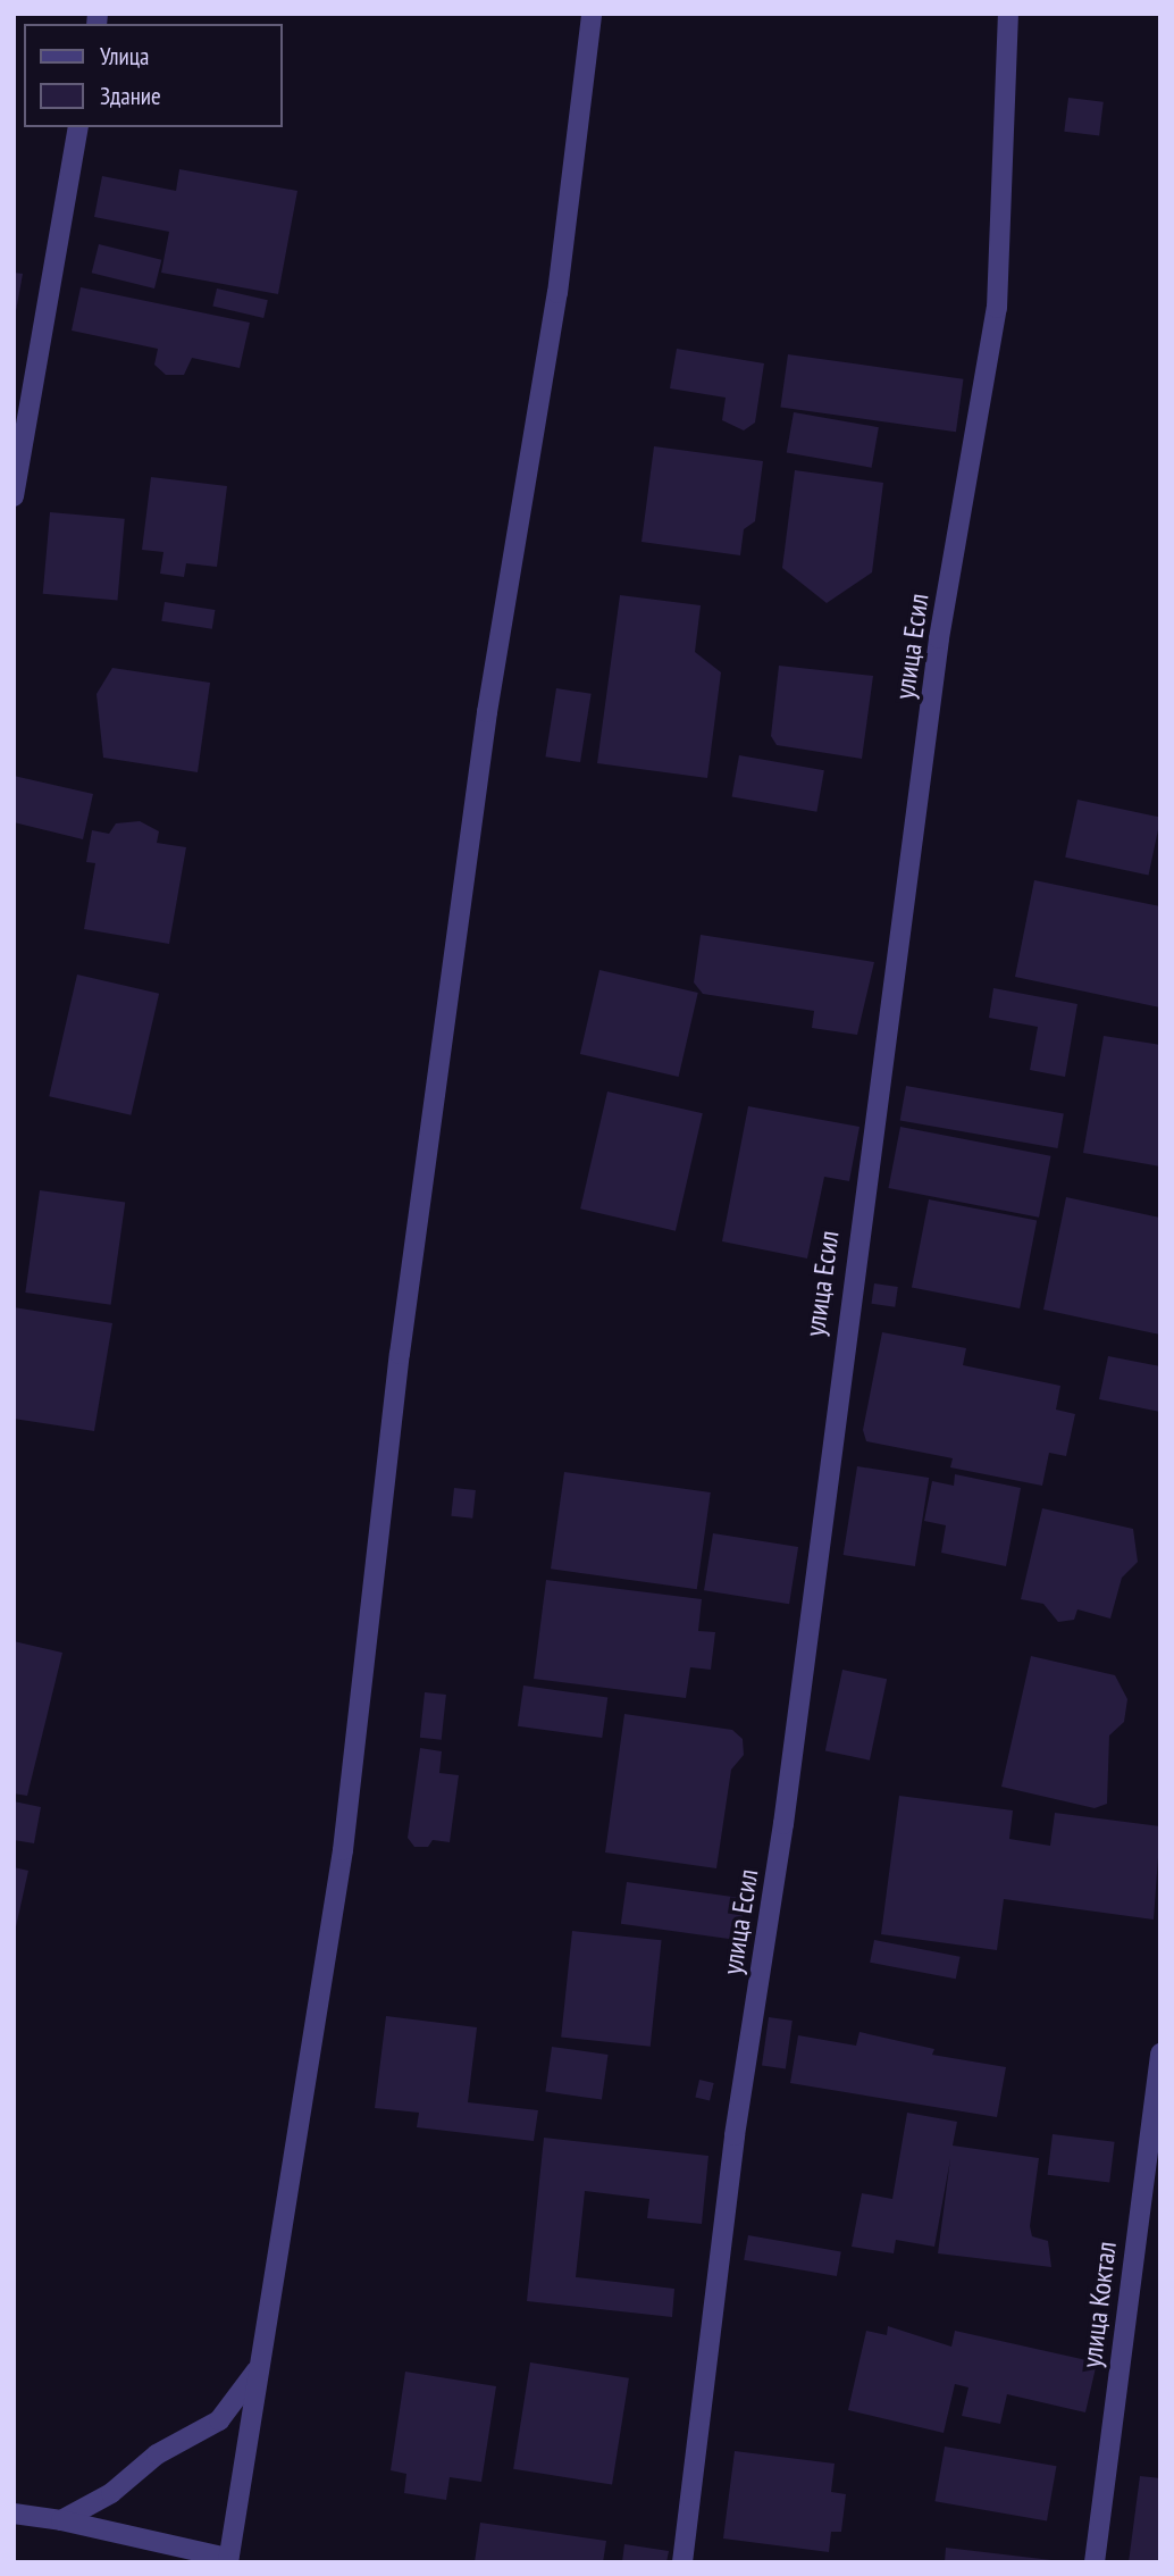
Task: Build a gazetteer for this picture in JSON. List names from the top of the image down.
{
  "streets": {
    "street": ["улица Есил", "улица Коктал"]
  },
  "legend": ["Улица", "Здание"]
}
